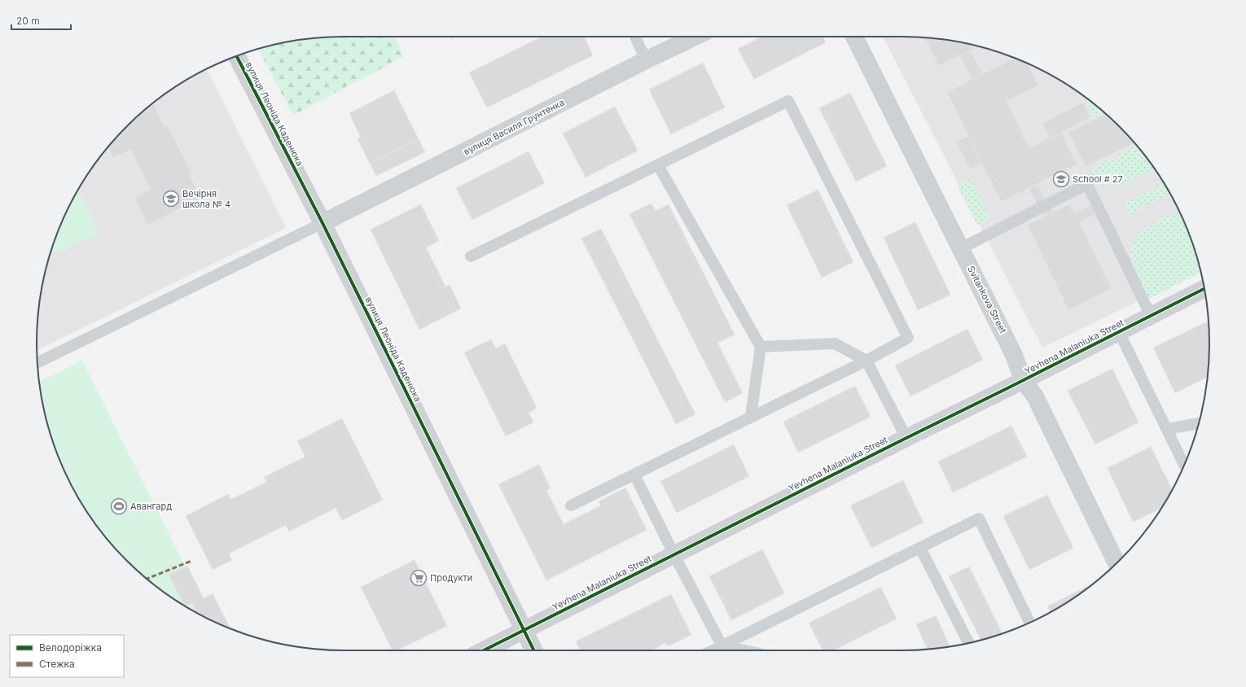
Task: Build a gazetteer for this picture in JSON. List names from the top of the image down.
{
  "streets": {
    "street": [
      "вулиця Леоніда Каденюка",
      "вулиця Василя Грунтенка",
      "Svitankova Street",
      "Yevhena Malaniuka Street"
    ]
  },
  "crossings": [
    ["вулиця Леоніда Каденюка", "вулиця Василя Грунтенка"],
    ["вулиця Леоніда Каденюка", "Yevhena Malaniuka Street"],
    ["Svitankova Street", "Yevhena Malaniuka Street"]
  ],
  "places": {
    "school or university": ["School # 27", "Вечірня школа № 4"],
    "sports": ["Авангард"],
    "supermarket": ["Продукти"]
  },
  "legend": ["Велодоріжка", "Стежка"],
  "scale_bar": "20 m"
}
